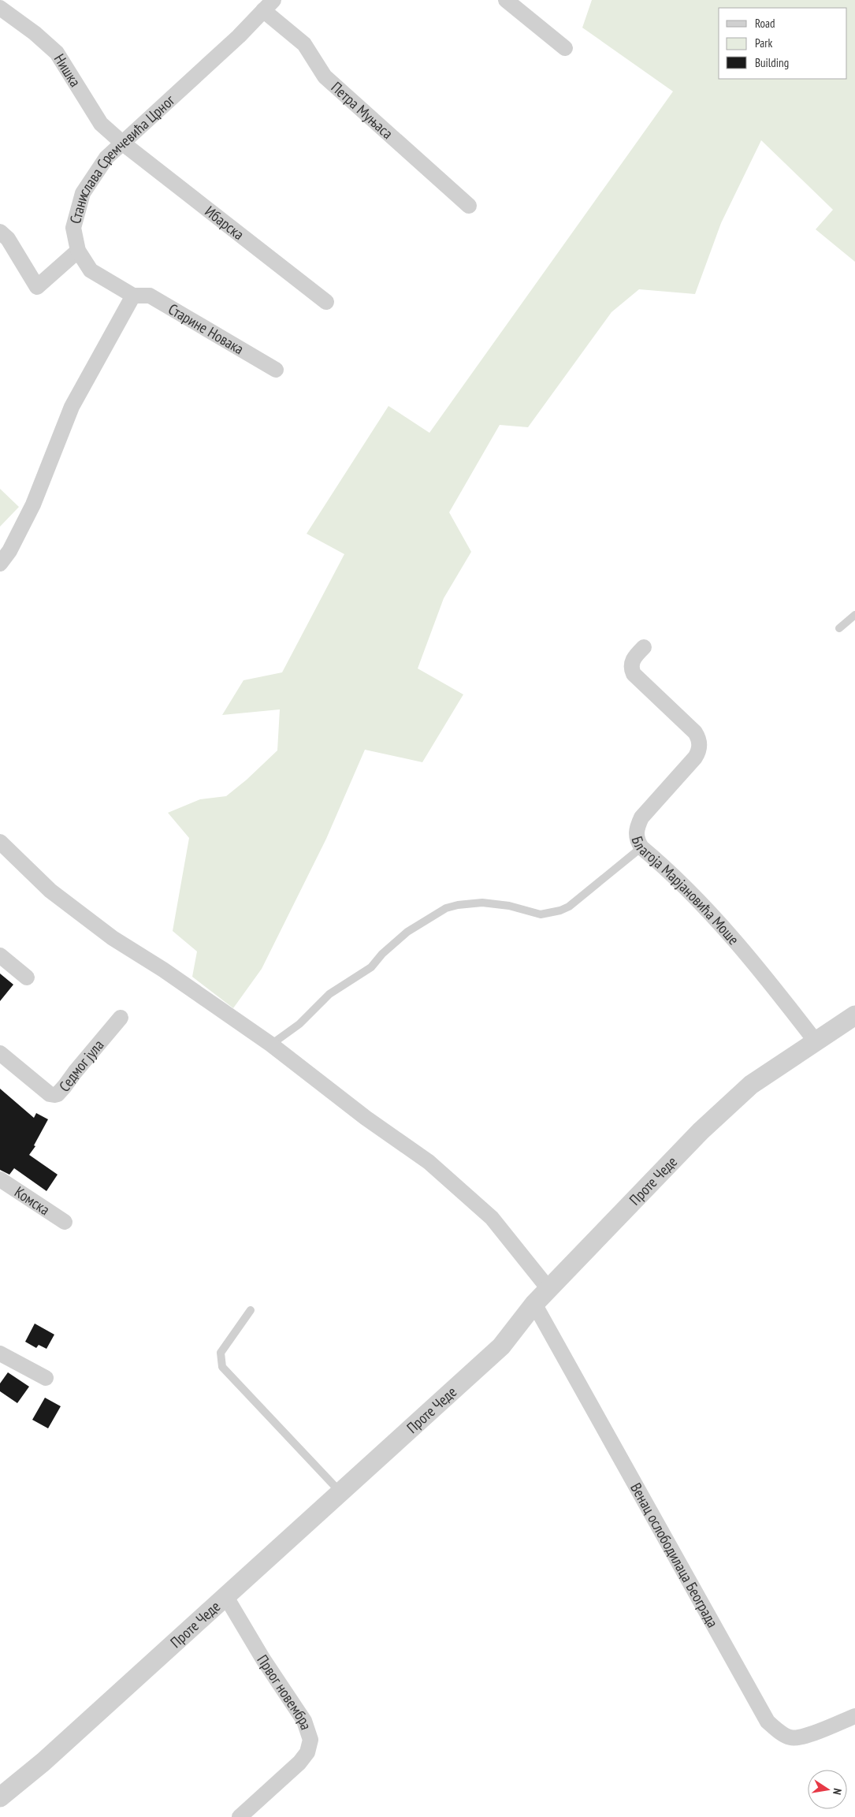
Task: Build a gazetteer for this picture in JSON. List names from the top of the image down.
{
  "streets": {
    "street": [
      "Нишка",
      "Петра Муњаса",
      "Станислава Сремчевића Црног",
      "Ибарска",
      "Старине Новака",
      "Благоја Марјановића Моше",
      "Седмог јула",
      "Проте Чеде",
      "Комска",
      "Венац ослободилаца Београда",
      "Првог новембра"
    ]
  },
  "crossings": [
    ["Нишка", "Станислава Сремчевића Црног"],
    ["Нишка", "Ибарска"],
    ["Петра Муњаса", "Станислава Сремчевића Црног"],
    ["Станислава Сремчевића Црног", "Ибарска"],
    ["Станислава Сремчевића Црног", "Старине Новака"],
    ["Благоја Марјановића Моше", "Проте Чеде"],
    ["Проте Чеде", "Венац ослободилаца Београда"],
    ["Проте Чеде", "Првог новембра"]
  ],
  "legend": ["Road", "Park", "Building"],
  "north": "right"
}
